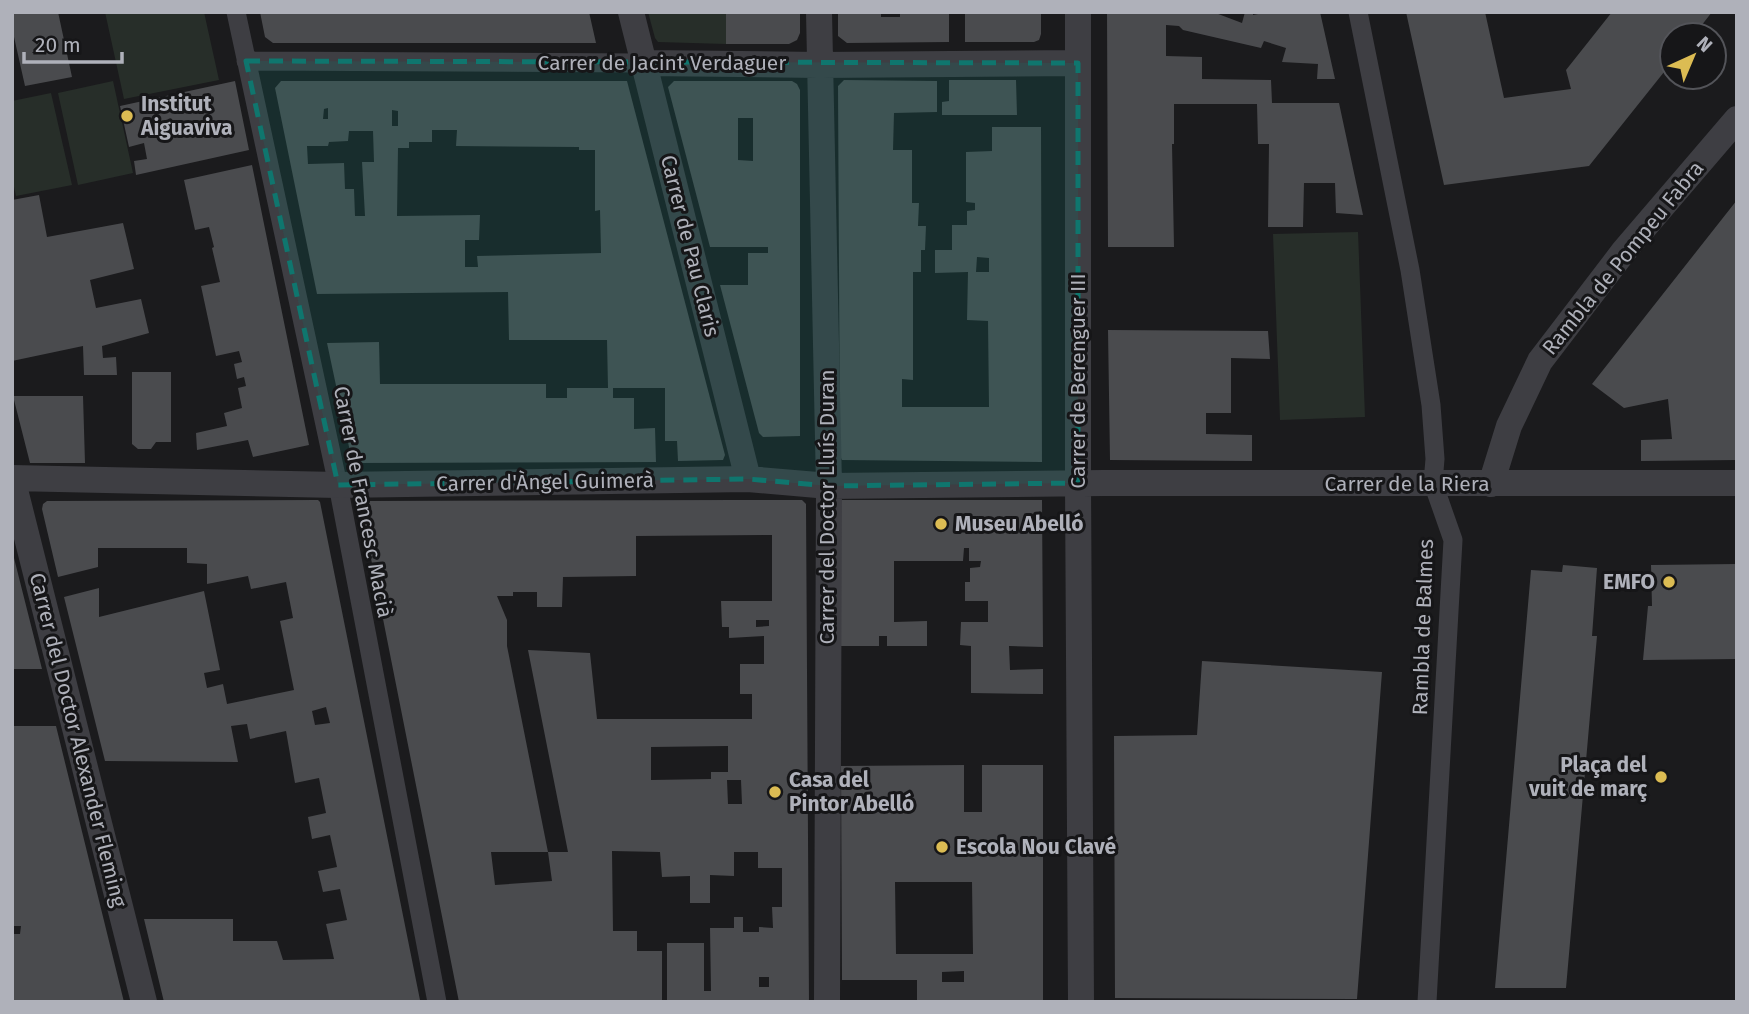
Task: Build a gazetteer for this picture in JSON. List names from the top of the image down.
{
  "streets": {
    "street": [
      "Carrer de Jacint Verdaguer",
      "Carrer de Pau Claris",
      "Rambla de Pompeu Fabra",
      "Carrer de Berenguer III",
      "Carrer d'Àngel Guimerà",
      "Carrer de la Riera",
      "Carrer de Francesc Macià",
      "Carrer del Doctor Lluís Duran",
      "Rambla de Balmes",
      "Carrer del Doctor Alexander Fleming"
    ]
  },
  "crossings": [
    ["Carrer de Jacint Verdaguer", "Carrer de Pau Claris"],
    ["Carrer de Jacint Verdaguer", "Carrer de Berenguer III"],
    ["Carrer de Jacint Verdaguer", "Carrer de Francesc Macià"],
    ["Carrer de Jacint Verdaguer", "Carrer del Doctor Lluís Duran"],
    ["Carrer de Pau Claris", "Carrer d'Àngel Guimerà"],
    ["Rambla de Pompeu Fabra", "Carrer de la Riera"],
    ["Carrer de Berenguer III", "Carrer d'Àngel Guimerà"],
    ["Carrer de Berenguer III", "Carrer de la Riera"],
    ["Carrer d'Àngel Guimerà", "Carrer de la Riera"],
    ["Carrer d'Àngel Guimerà", "Carrer de Francesc Macià"],
    ["Carrer d'Àngel Guimerà", "Carrer del Doctor Lluís Duran"],
    ["Carrer d'Àngel Guimerà", "Carrer del Doctor Alexander Fleming"],
    ["Carrer de la Riera", "Rambla de Balmes"]
  ],
  "places": [
    "Institut Aiguaviva",
    "Museu Abelló",
    "EMFO",
    "Plaça del vuit de març",
    "Casa del Pintor Abelló",
    "Escola Nou Clavé"
  ],
  "scale_bar": "20 m",
  "north": "top right"
}
